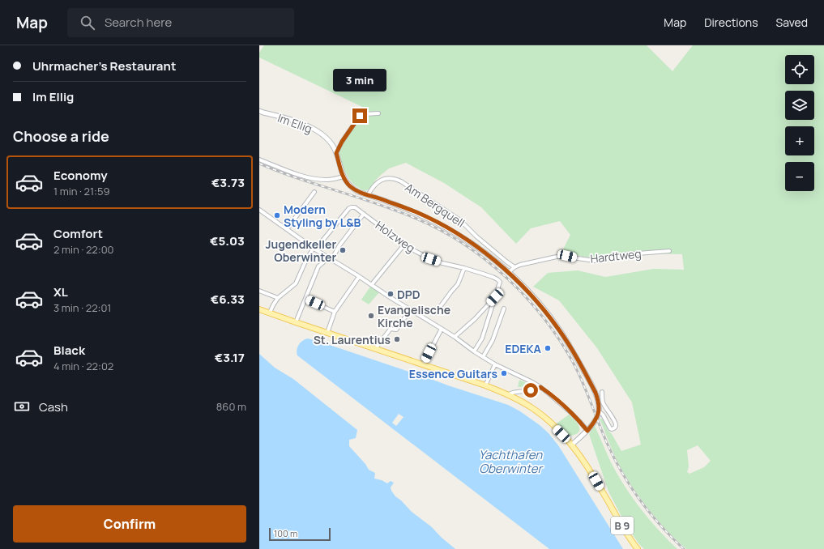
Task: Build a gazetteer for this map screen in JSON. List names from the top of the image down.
{
  "streets": {
    "main road": ["B 9"],
    "street": [
      "Im Ellig",
      "Am Bergquell",
      "Holzweg",
      "Hardtweg"
    ]
  },
  "crossings": [
    ["Am Bergquell", "Hardtweg"]
  ],
  "water": ["Yachthafen Oberwinter"],
  "places": [
    "Modern Styling by L&B",
    "Jugendkeller Oberwinter",
    "DPD",
    "Evangelische Kirche",
    "St. Laurentius",
    "EDEKA",
    "Essence Guitars"
  ],
  "scale_bar": "100 m",
  "page": {
    "header": "Map",
    "search": "Search here",
    "nav": ["Map", "Directions", "Saved"],
    "banner": ["Uhrmacher's Restaurant", "Im Ellig"],
    "map_buttons": ["+", "−"],
    "bubble": "3 min",
    "heading": "Choose a ride",
    "list": [
      {
        "name": "Economy",
        "note": "1 min · 21:59",
        "value": "€3.73"
      },
      {
        "name": "Comfort",
        "note": "2 min · 22:00",
        "value": "€5.03"
      },
      {
        "name": "XL",
        "note": "3 min · 22:01",
        "value": "€6.33"
      },
      {
        "name": "Black",
        "note": "4 min · 22:02",
        "value": "€3.17"
      }
    ],
    "pay": ["Cash", "860 m"],
    "buttons": "Confirm",
    "scale": "100 m"
  }
}
